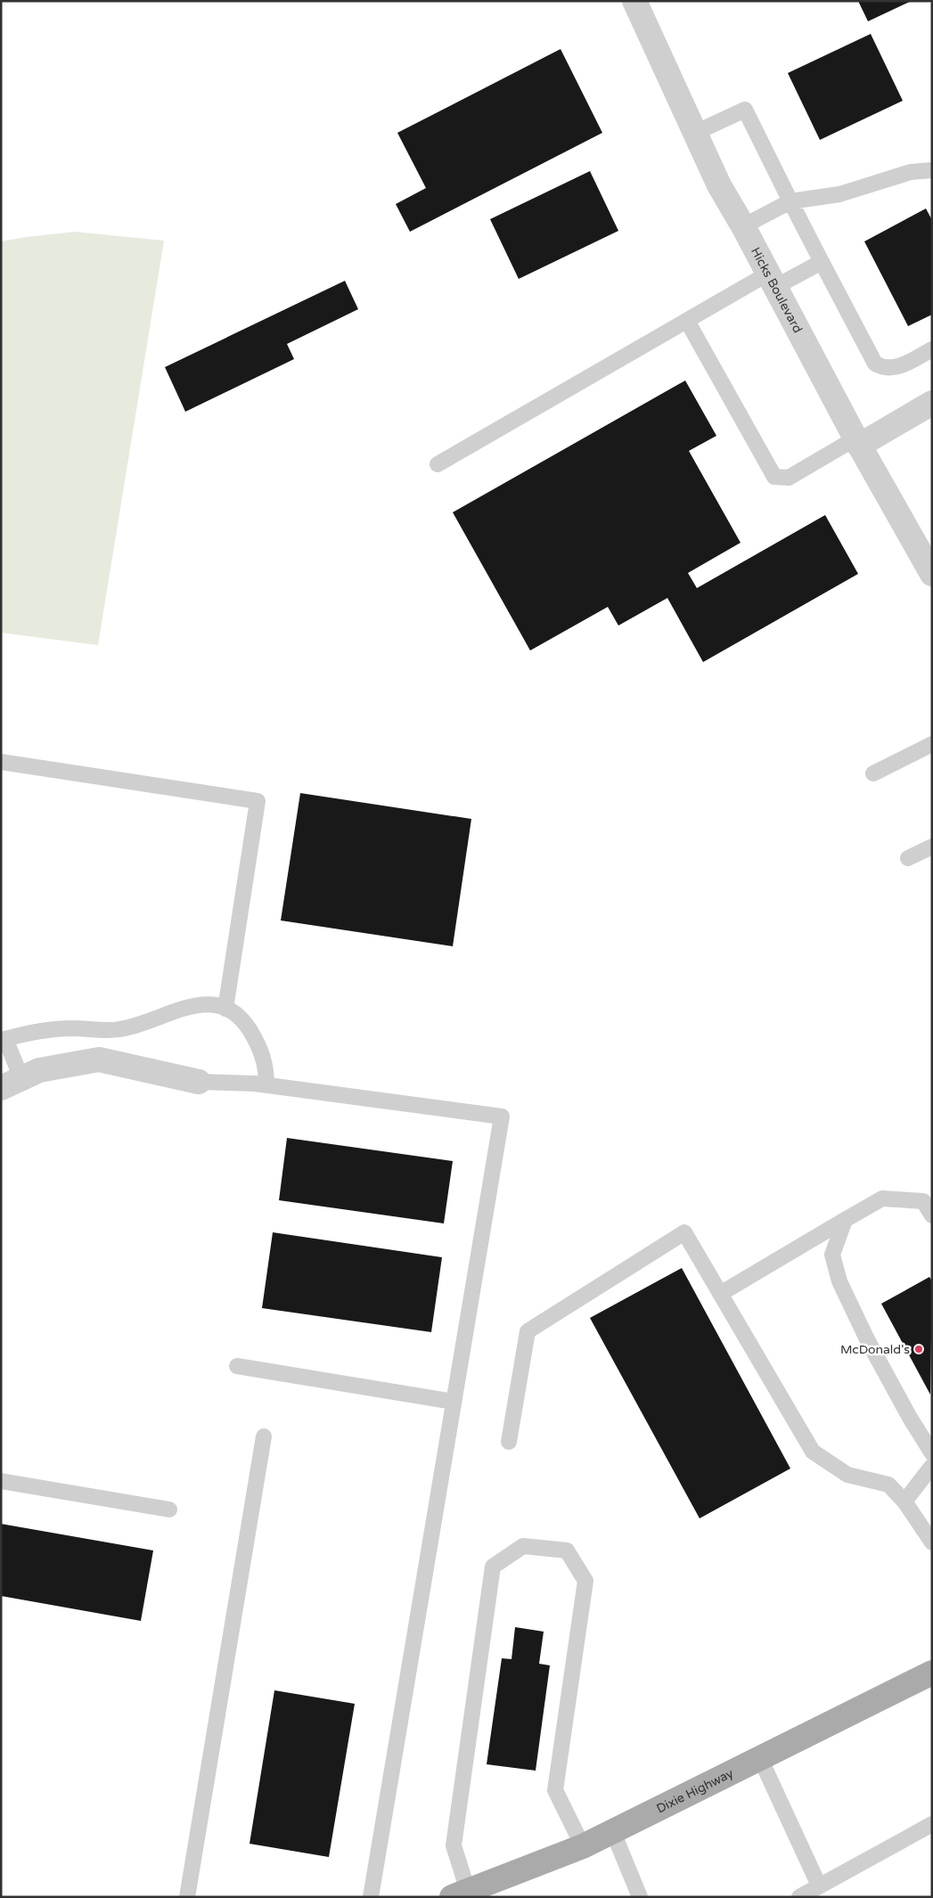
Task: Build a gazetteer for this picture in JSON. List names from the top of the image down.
{
  "streets": {
    "main road": ["Dixie Highway"],
    "street": ["Hicks Boulevard"]
  },
  "places": ["McDonald's"]
}
